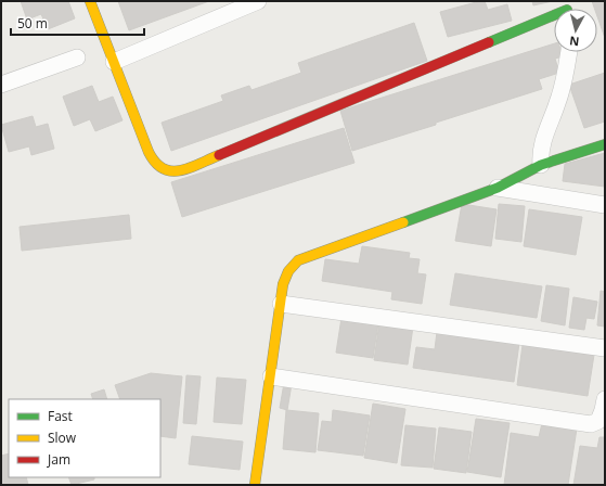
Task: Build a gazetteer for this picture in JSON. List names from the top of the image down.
{
  "legend": ["Fast", "Slow", "Jam"],
  "scale_bar": "50 m",
  "north": "bottom"
}
